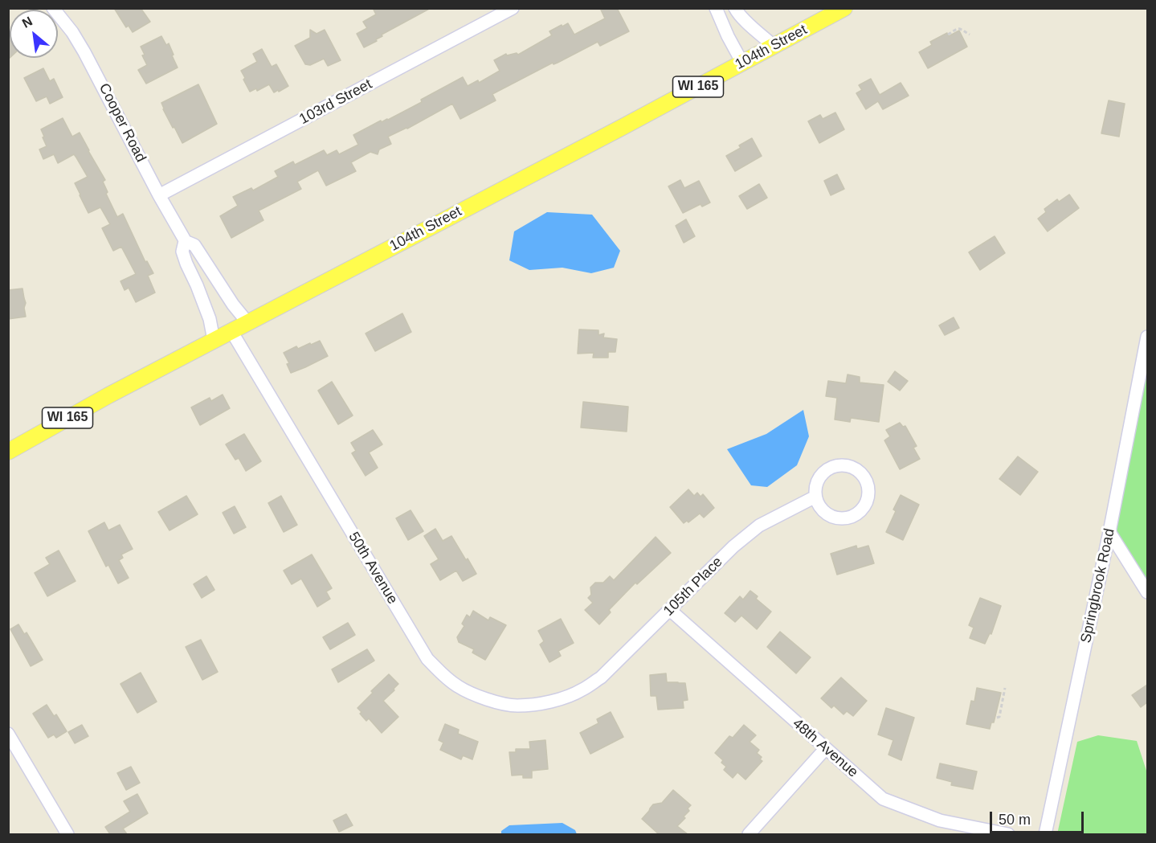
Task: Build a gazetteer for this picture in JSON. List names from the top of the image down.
{
  "streets": {
    "main road": ["104th Street", "WI 165"],
    "street": [
      "103rd Street",
      "Cooper Road",
      "50th Avenue",
      "Springbrook Road",
      "105th Place",
      "48th Avenue"
    ]
  },
  "crossings": [
    ["104th Street", "Cooper Road"],
    ["104th Street", "50th Avenue"],
    ["103rd Street", "Cooper Road"],
    ["50th Avenue", "105th Place"],
    ["105th Place", "48th Avenue"]
  ],
  "scale_bar": "50 m",
  "north": "top left"
}
